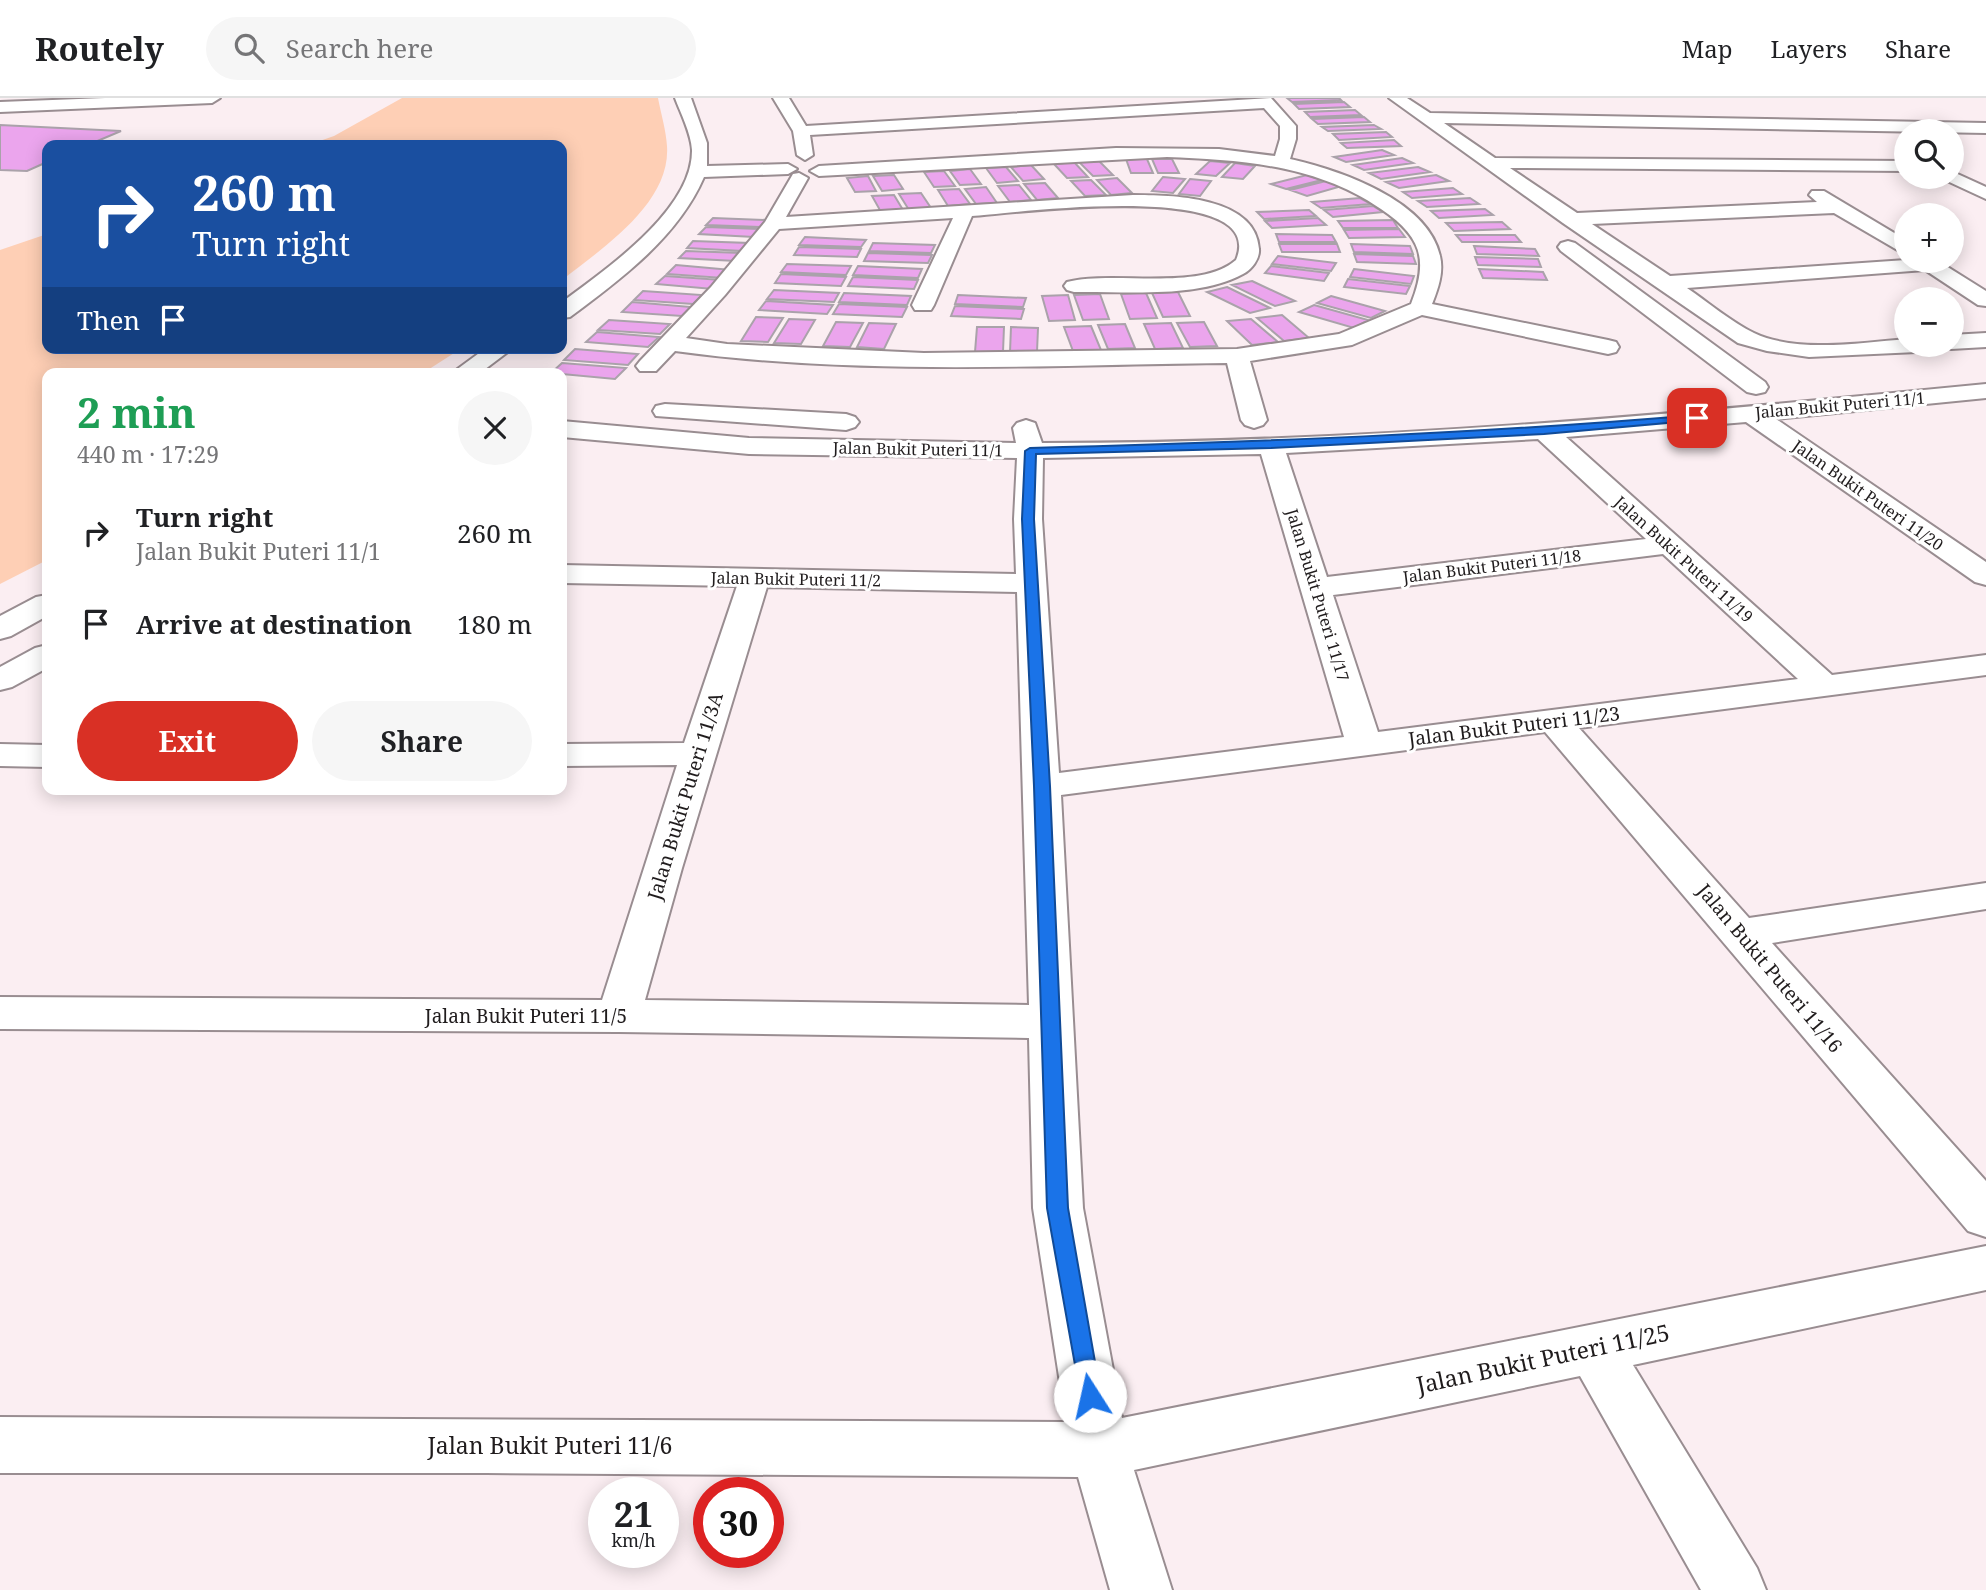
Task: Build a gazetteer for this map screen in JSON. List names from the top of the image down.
{
  "streets": {
    "street": [
      "Jalan Bukit Puteri 11/1",
      "Jalan Bukit Puteri 11/20",
      "Jalan Bukit Puteri 11/19",
      "Jalan Bukit Puteri 11/18",
      "Jalan Bukit Puteri 11/2",
      "Jalan Bukit Puteri 11/17",
      "Jalan Bukit Puteri 11/23",
      "Jalan Bukit Puteri 11/3A",
      "Jalan Bukit Puteri 11/16",
      "Jalan Bukit Puteri 11/5",
      "Jalan Bukit Puteri 11/25",
      "Jalan Bukit Puteri 11/6"
    ]
  },
  "crossings": [
    ["Jalan Bukit Puteri 11/1", "Jalan Bukit Puteri 11/20"],
    ["Jalan Bukit Puteri 11/1", "Jalan Bukit Puteri 11/19"],
    ["Jalan Bukit Puteri 11/1", "Jalan Bukit Puteri 11/17"],
    ["Jalan Bukit Puteri 11/19", "Jalan Bukit Puteri 11/18"],
    ["Jalan Bukit Puteri 11/19", "Jalan Bukit Puteri 11/23"],
    ["Jalan Bukit Puteri 11/18", "Jalan Bukit Puteri 11/17"],
    ["Jalan Bukit Puteri 11/2", "Jalan Bukit Puteri 11/3A"],
    ["Jalan Bukit Puteri 11/17", "Jalan Bukit Puteri 11/23"],
    ["Jalan Bukit Puteri 11/23", "Jalan Bukit Puteri 11/16"],
    ["Jalan Bukit Puteri 11/3A", "Jalan Bukit Puteri 11/5"],
    ["Jalan Bukit Puteri 11/25", "Jalan Bukit Puteri 11/6"]
  ],
  "page": {
    "header": "Routely",
    "search": "Search here",
    "nav": ["Map", "Layers", "Share"],
    "map_buttons": ["+", "−"],
    "turn": ["260 m", "Turn right"],
    "then": "Then",
    "heading": ["2 min", "440 m · 17:29"],
    "list": [
      {
        "name": "Turn right",
        "note": "Jalan Bukit Puteri 11/1",
        "value": "260 m"
      },
      {
        "name": "Arrive at destination",
        "value": "180 m"
      }
    ],
    "buttons": ["Exit", "Share"],
    "speed": "21 km/h",
    "limit": "30"
  }
}
